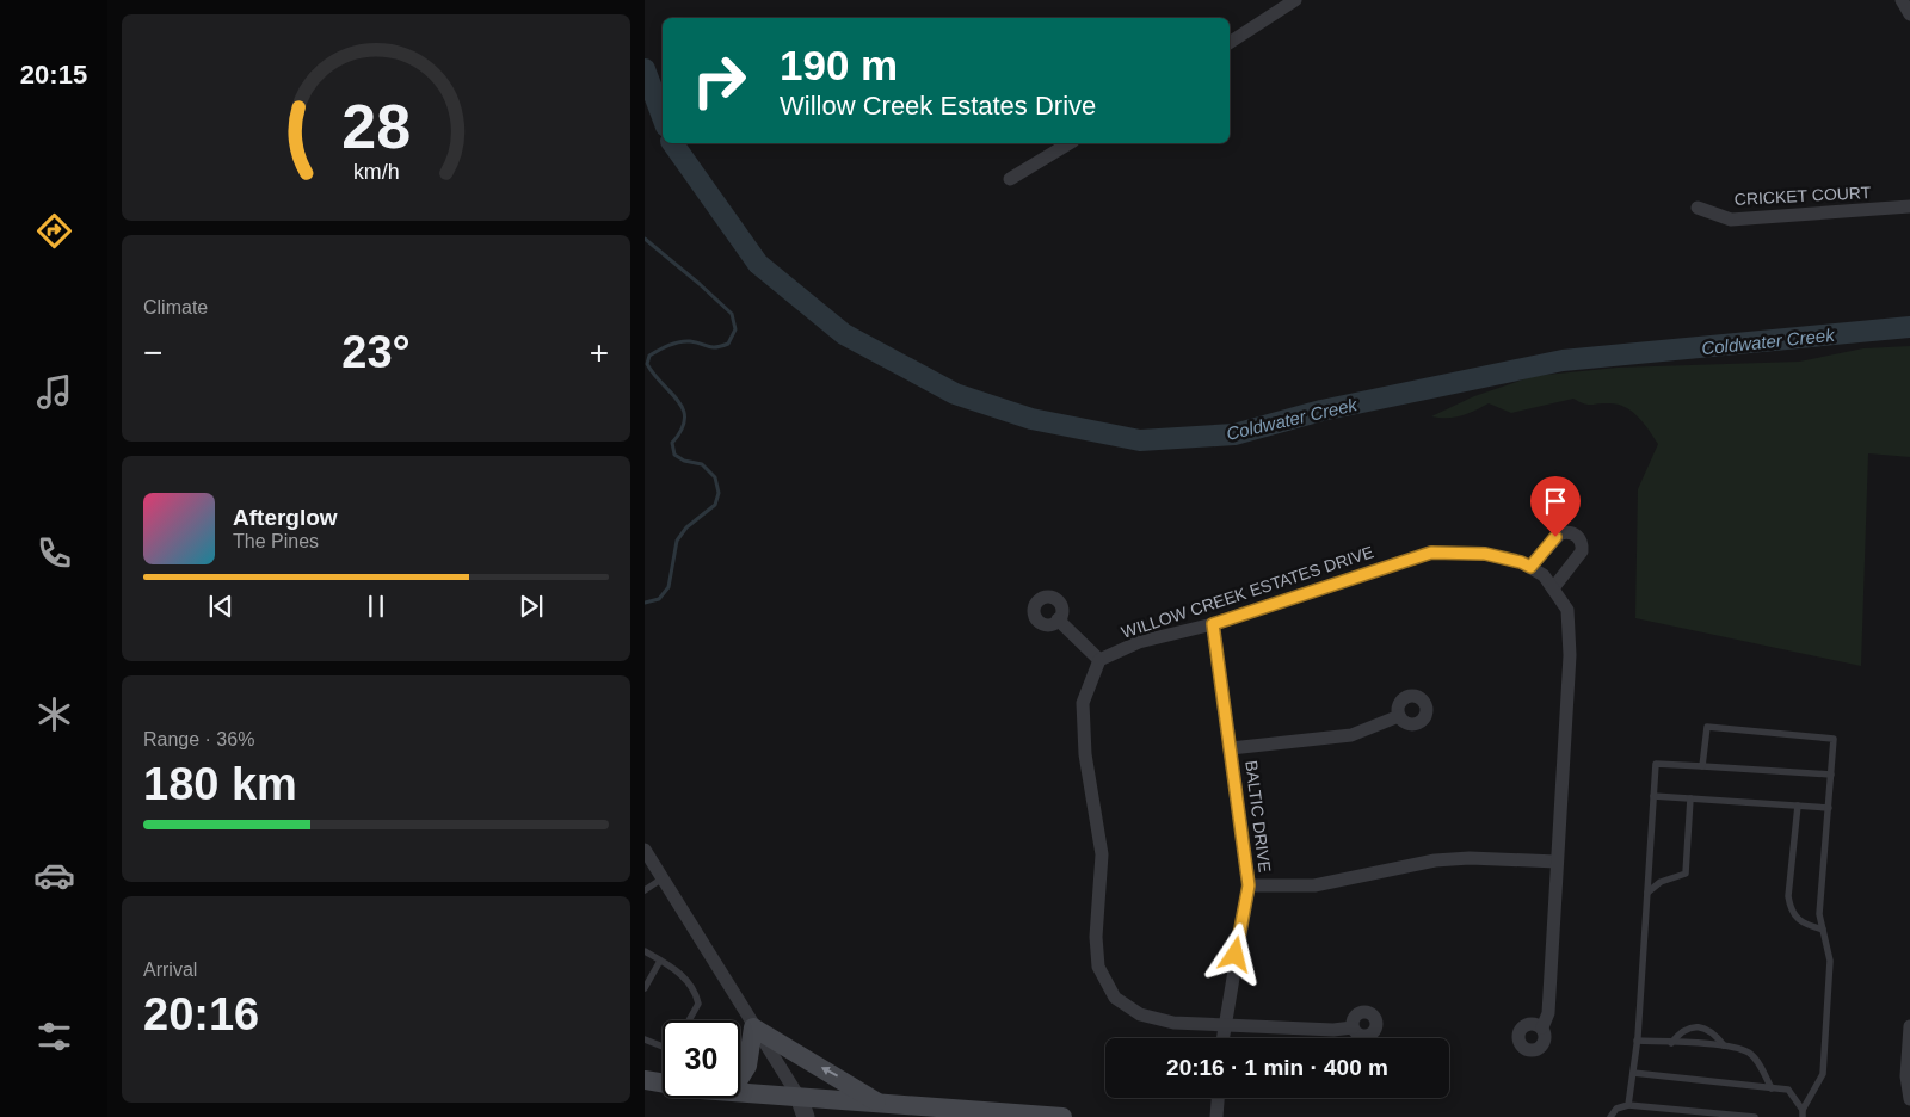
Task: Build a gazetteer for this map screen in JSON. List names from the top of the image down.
{
  "streets": {
    "street": ["CRICKET COURT", "WILLOW CREEK ESTATES DRIVE", "BALTIC DRIVE"]
  },
  "crossings": [
    ["WILLOW CREEK ESTATES DRIVE", "BALTIC DRIVE"]
  ],
  "water": ["Coldwater Creek"],
  "page": {
    "tabs": "20:15",
    "turn": ["190 m", "Willow Creek Estates Drive"],
    "tile": [
      "Climate",
      ["Range · 36%", "180 km"],
      ["Arrival", "20:16"]
    ],
    "heat": ["−", "23°", "+"],
    "song": ["Afterglow", "The Pines"],
    "limit": "30",
    "trip": "20:16 · 1 min · 400 m",
    "gauge": ["28", "km/h"]
  }
}
